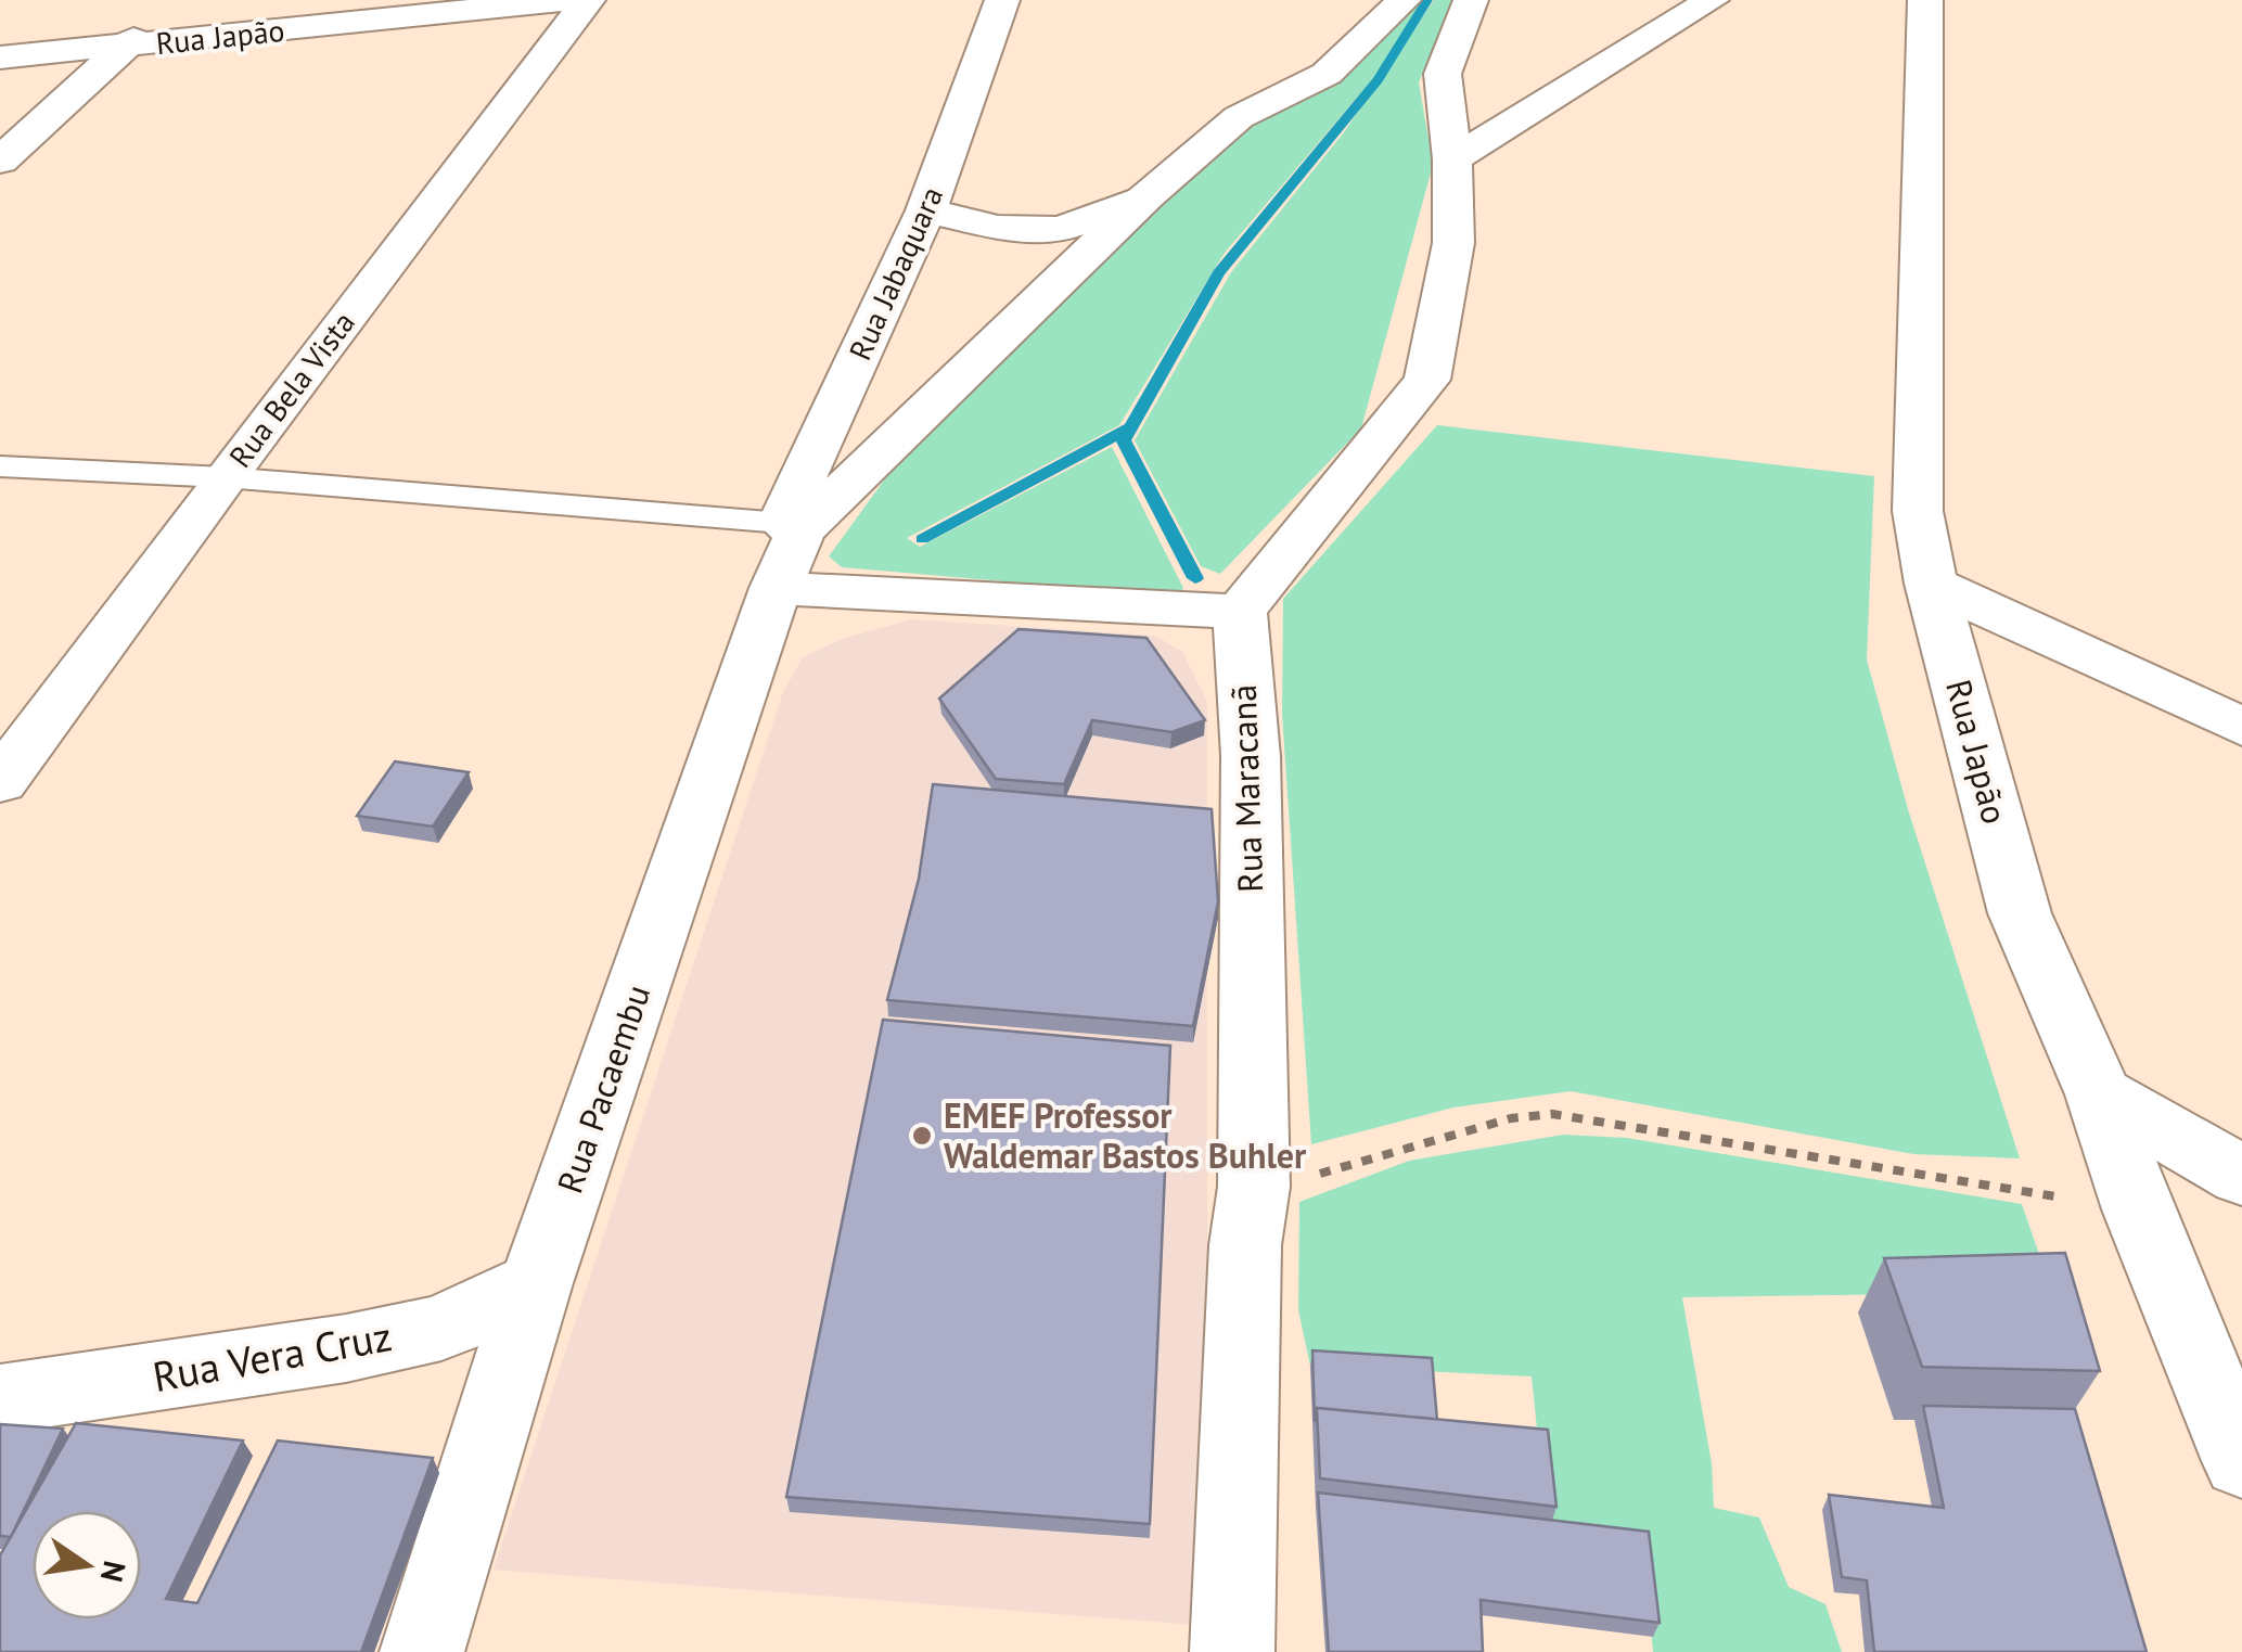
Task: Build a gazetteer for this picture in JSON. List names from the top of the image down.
{
  "streets": {
    "street": [
      "Rua Japão",
      "Rua Jabaquara",
      "Rua Bela Vista",
      "Rua Maracanã",
      "Rua Pacaembu",
      "Rua Vera Cruz"
    ]
  },
  "crossings": [
    ["Rua Jabaquara", "Rua Pacaembu"],
    ["Rua Pacaembu", "Rua Vera Cruz"]
  ],
  "places": ["EMEF Professor Waldemar Bastos Buhler"],
  "north": "right"
}
